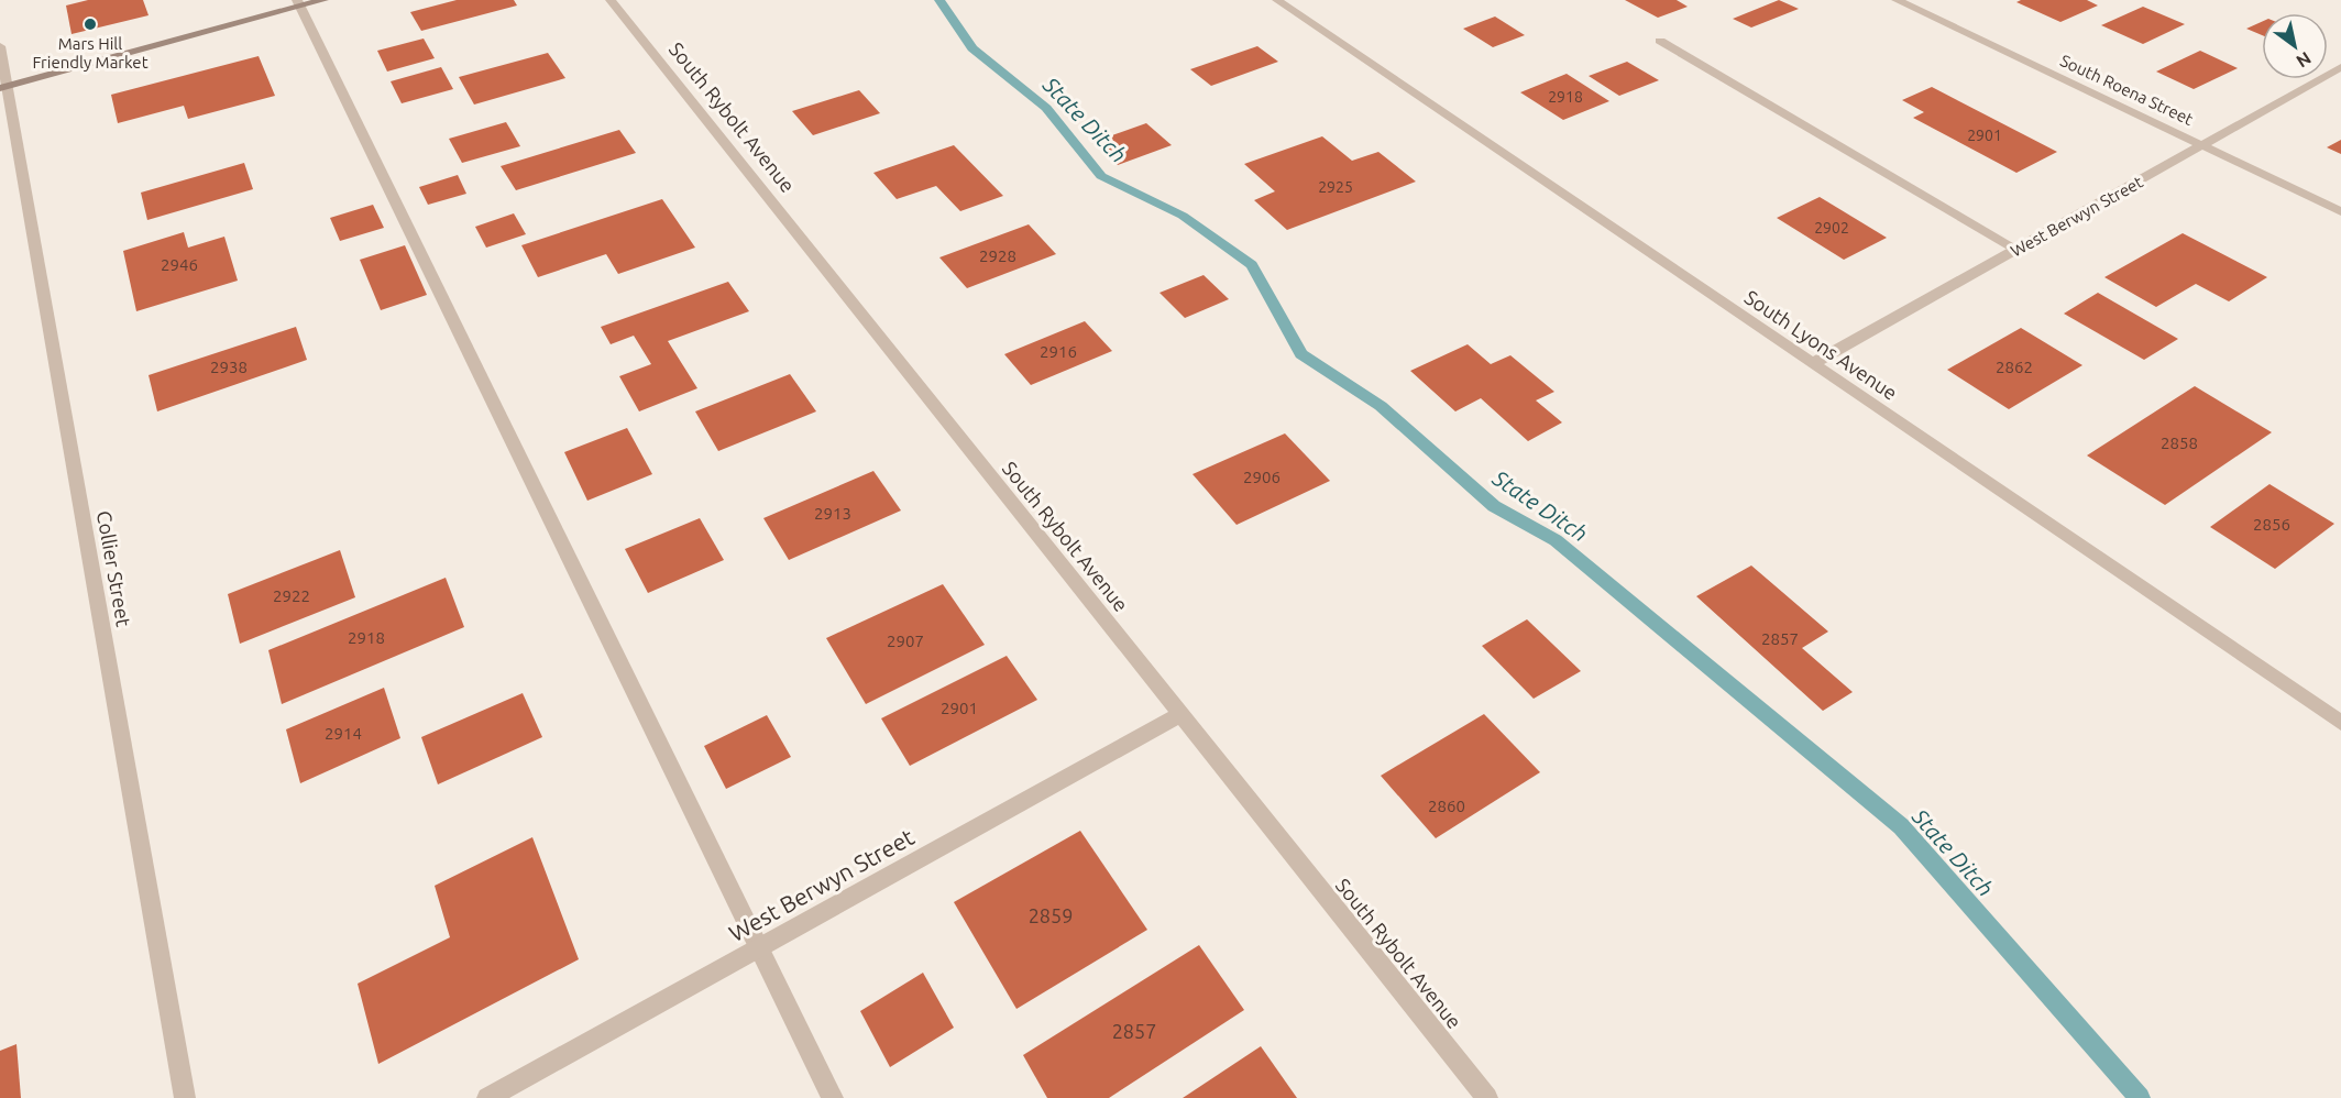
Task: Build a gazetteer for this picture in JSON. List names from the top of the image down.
{
  "streets": {
    "street": [
      "South Roena Street",
      "South Rybolt Avenue",
      "West Berwyn Street",
      "South Lyons Avenue",
      "Collier Street"
    ]
  },
  "crossings": [
    ["South Roena Street", "West Berwyn Street"],
    ["South Rybolt Avenue", "West Berwyn Street"],
    ["West Berwyn Street", "South Lyons Avenue"]
  ],
  "water": ["State Ditch"],
  "places": ["Mars Hill Friendly Market"],
  "house_numbers": [
    "2918",
    "2901",
    "2925",
    "2902",
    "2928",
    "2946",
    "2916",
    "2938",
    "2862",
    "2858",
    "2906",
    "2913",
    "2856",
    "2922",
    "2918",
    "2857",
    "2907",
    "2901",
    "2914",
    "2860",
    "2859",
    "2857"
  ],
  "north": "bottom right"
}
